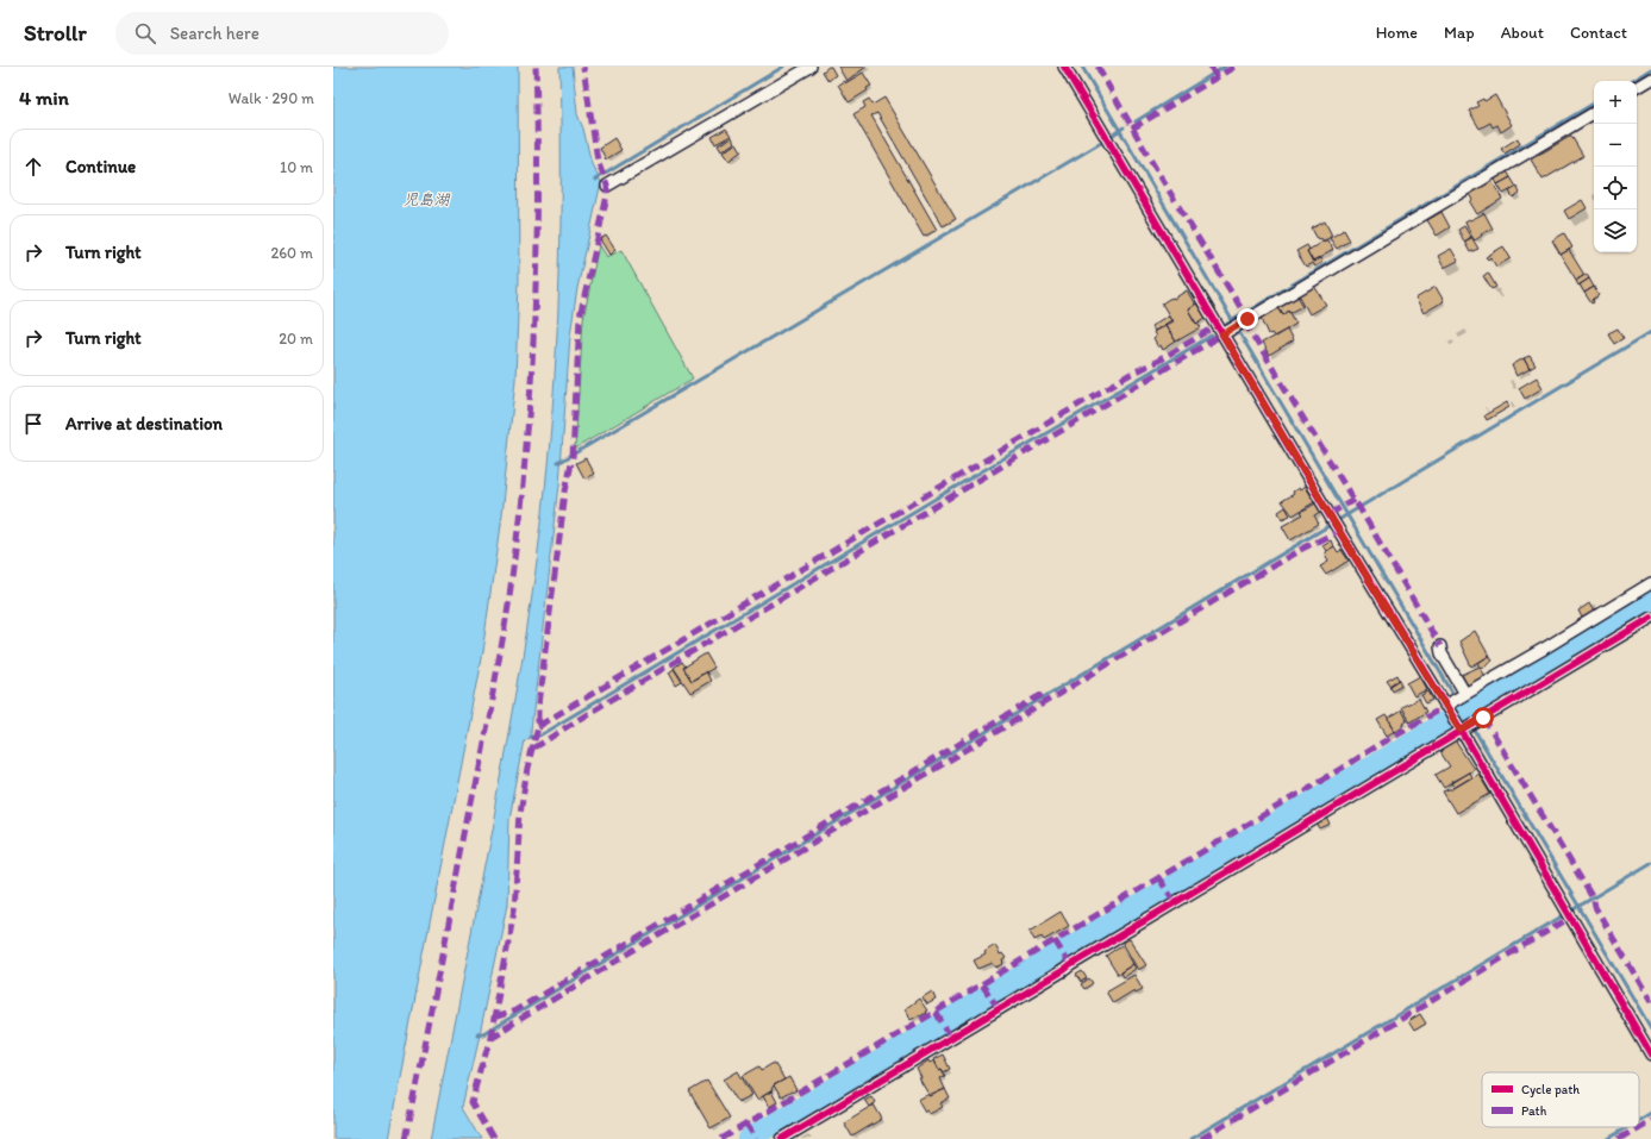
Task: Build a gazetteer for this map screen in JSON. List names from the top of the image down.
{
  "water": ["児島湖"],
  "legend": ["Cycle path", "Path"],
  "page": {
    "header": "Strollr",
    "search": "Search here",
    "nav": [
      "Home",
      "Map",
      "About",
      "Contact"
    ],
    "heading": ["4 min", "Walk · 290 m"],
    "map_buttons": ["+", "−"],
    "list": [
      ["Continue", "10 m"],
      ["Turn right", "260 m"],
      ["Turn right", "20 m"],
      "Arrive at destination"
    ]
  }
}
